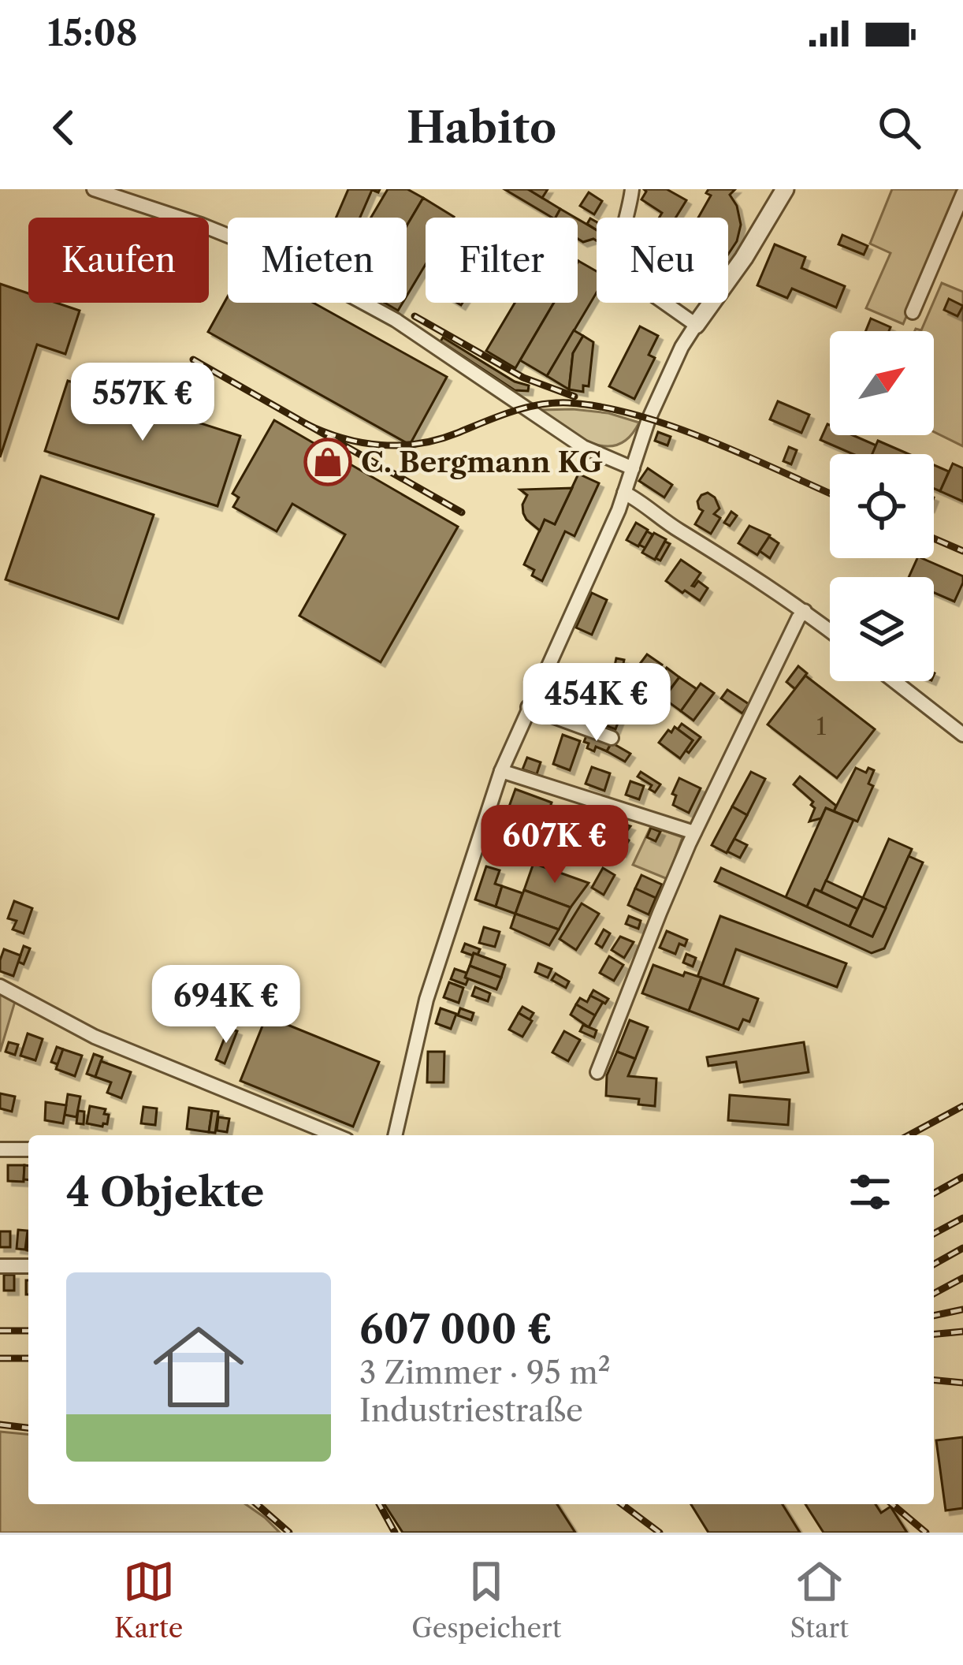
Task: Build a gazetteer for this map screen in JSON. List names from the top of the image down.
{
  "places": {
    "shop": ["C. Bergmann KG"]
  },
  "house_numbers": ["1"],
  "north": "top right",
  "page": {
    "status": "15:08",
    "header": "Habito",
    "chip": [
      "Kaufen",
      "Mieten",
      "Filter",
      "Neu"
    ],
    "price": [
      "557K €",
      "454K €",
      "607K €",
      "694K €"
    ],
    "heading": "4 Objekte",
    "list": [
      {
        "name": "607 000 €",
        "note": "3 Zimmer · 95 m² · Industriestraße"
      }
    ],
    "tabs": ["Karte", "Gespeichert", "Start"]
  }
}
